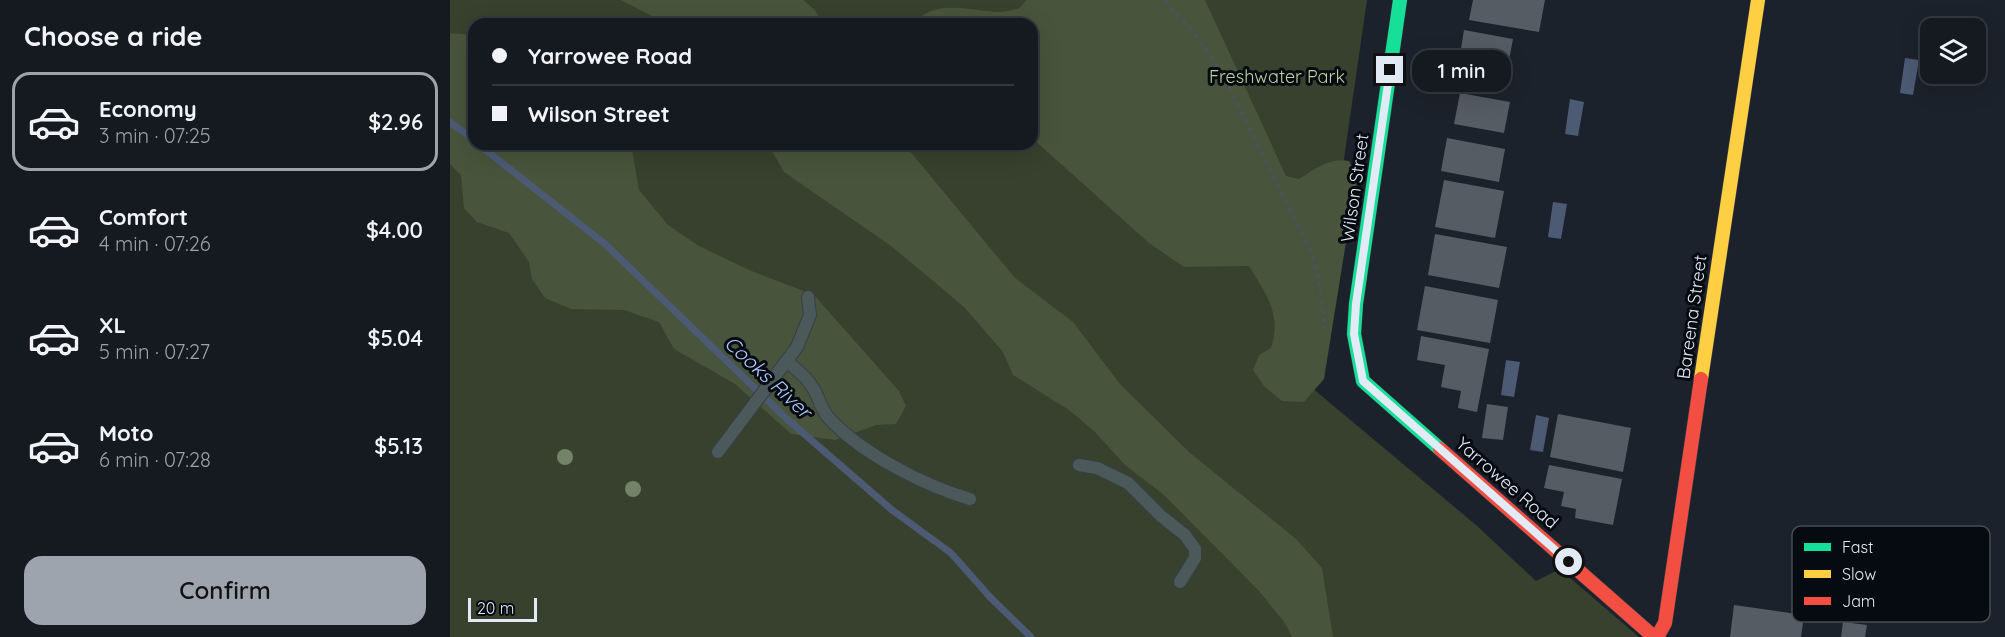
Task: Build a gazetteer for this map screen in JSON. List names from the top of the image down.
{
  "streets": {
    "street": ["Wilson Street", "Bareena Street", "Yarrowee Road"]
  },
  "crossings": [
    ["Wilson Street", "Yarrowee Road"],
    ["Bareena Street", "Yarrowee Road"]
  ],
  "water": ["Cooks River"],
  "parks": ["Freshwater Park"],
  "legend": ["Fast", "Slow", "Jam"],
  "scale_bar": "20 m",
  "page": {
    "heading": "Choose a ride",
    "banner": ["Yarrowee Road", "Wilson Street"],
    "bubble": "1 min",
    "list": [
      {
        "name": "Economy",
        "note": "3 min · 07:25",
        "value": "$2.96"
      },
      {
        "name": "Comfort",
        "note": "4 min · 07:26",
        "value": "$4.00"
      },
      {
        "name": "XL",
        "note": "5 min · 07:27",
        "value": "$5.04"
      },
      {
        "name": "Moto",
        "note": "6 min · 07:28",
        "value": "$5.13"
      }
    ],
    "buttons": "Confirm",
    "scale": "20 m"
  }
}
